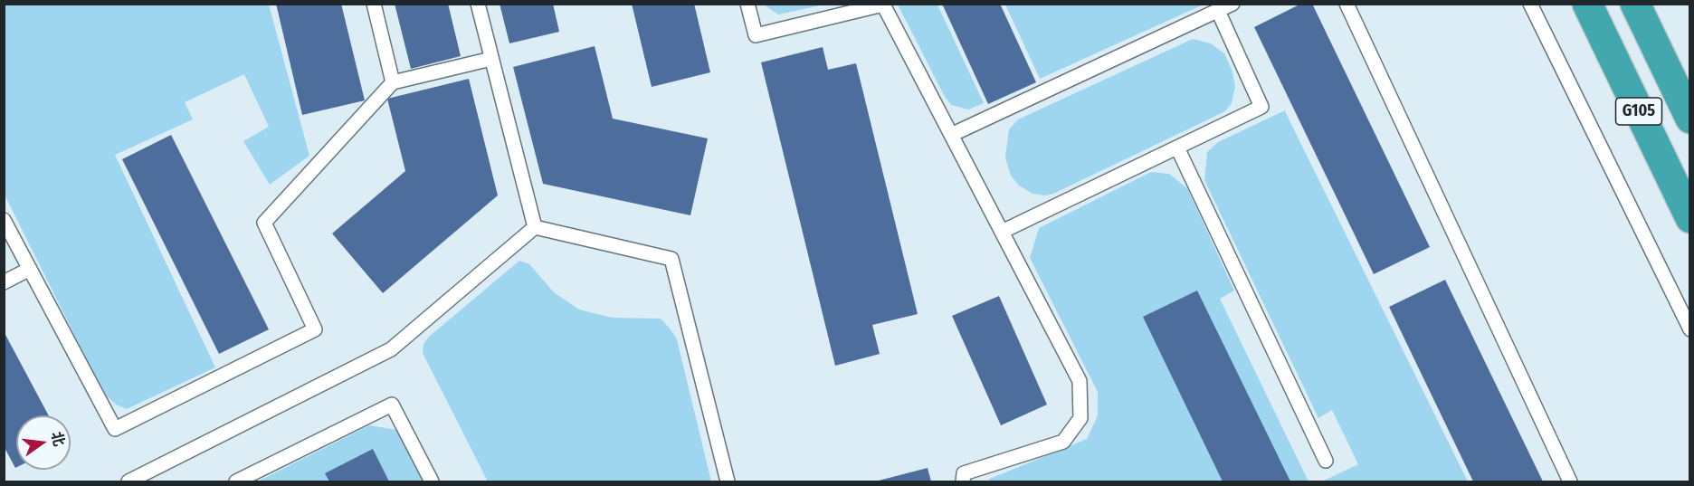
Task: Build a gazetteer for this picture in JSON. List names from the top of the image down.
{
  "streets": {
    "highway": ["G105"]
  },
  "north": "right"
}
